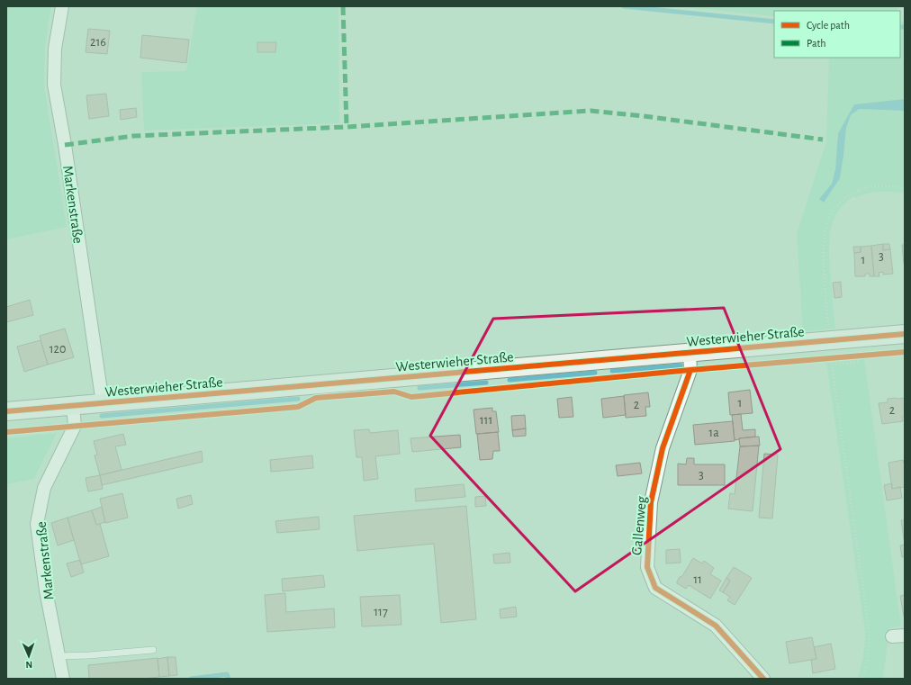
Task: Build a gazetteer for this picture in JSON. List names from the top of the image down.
{
  "streets": {
    "main road": ["Westerwieher Straße"],
    "street": ["Markenstraße", "Gallenweg"]
  },
  "crossings": [
    ["Markenstraße", "Westerwieher Straße"],
    ["Westerwieher Straße", "Gallenweg"]
  ],
  "house_numbers": [
    "216",
    "3",
    "1",
    "120",
    "1",
    "2",
    "2",
    "111",
    "1a",
    "3",
    "11",
    "117"
  ],
  "legend": ["Cycle path", "Path"],
  "north": "bottom"
}
